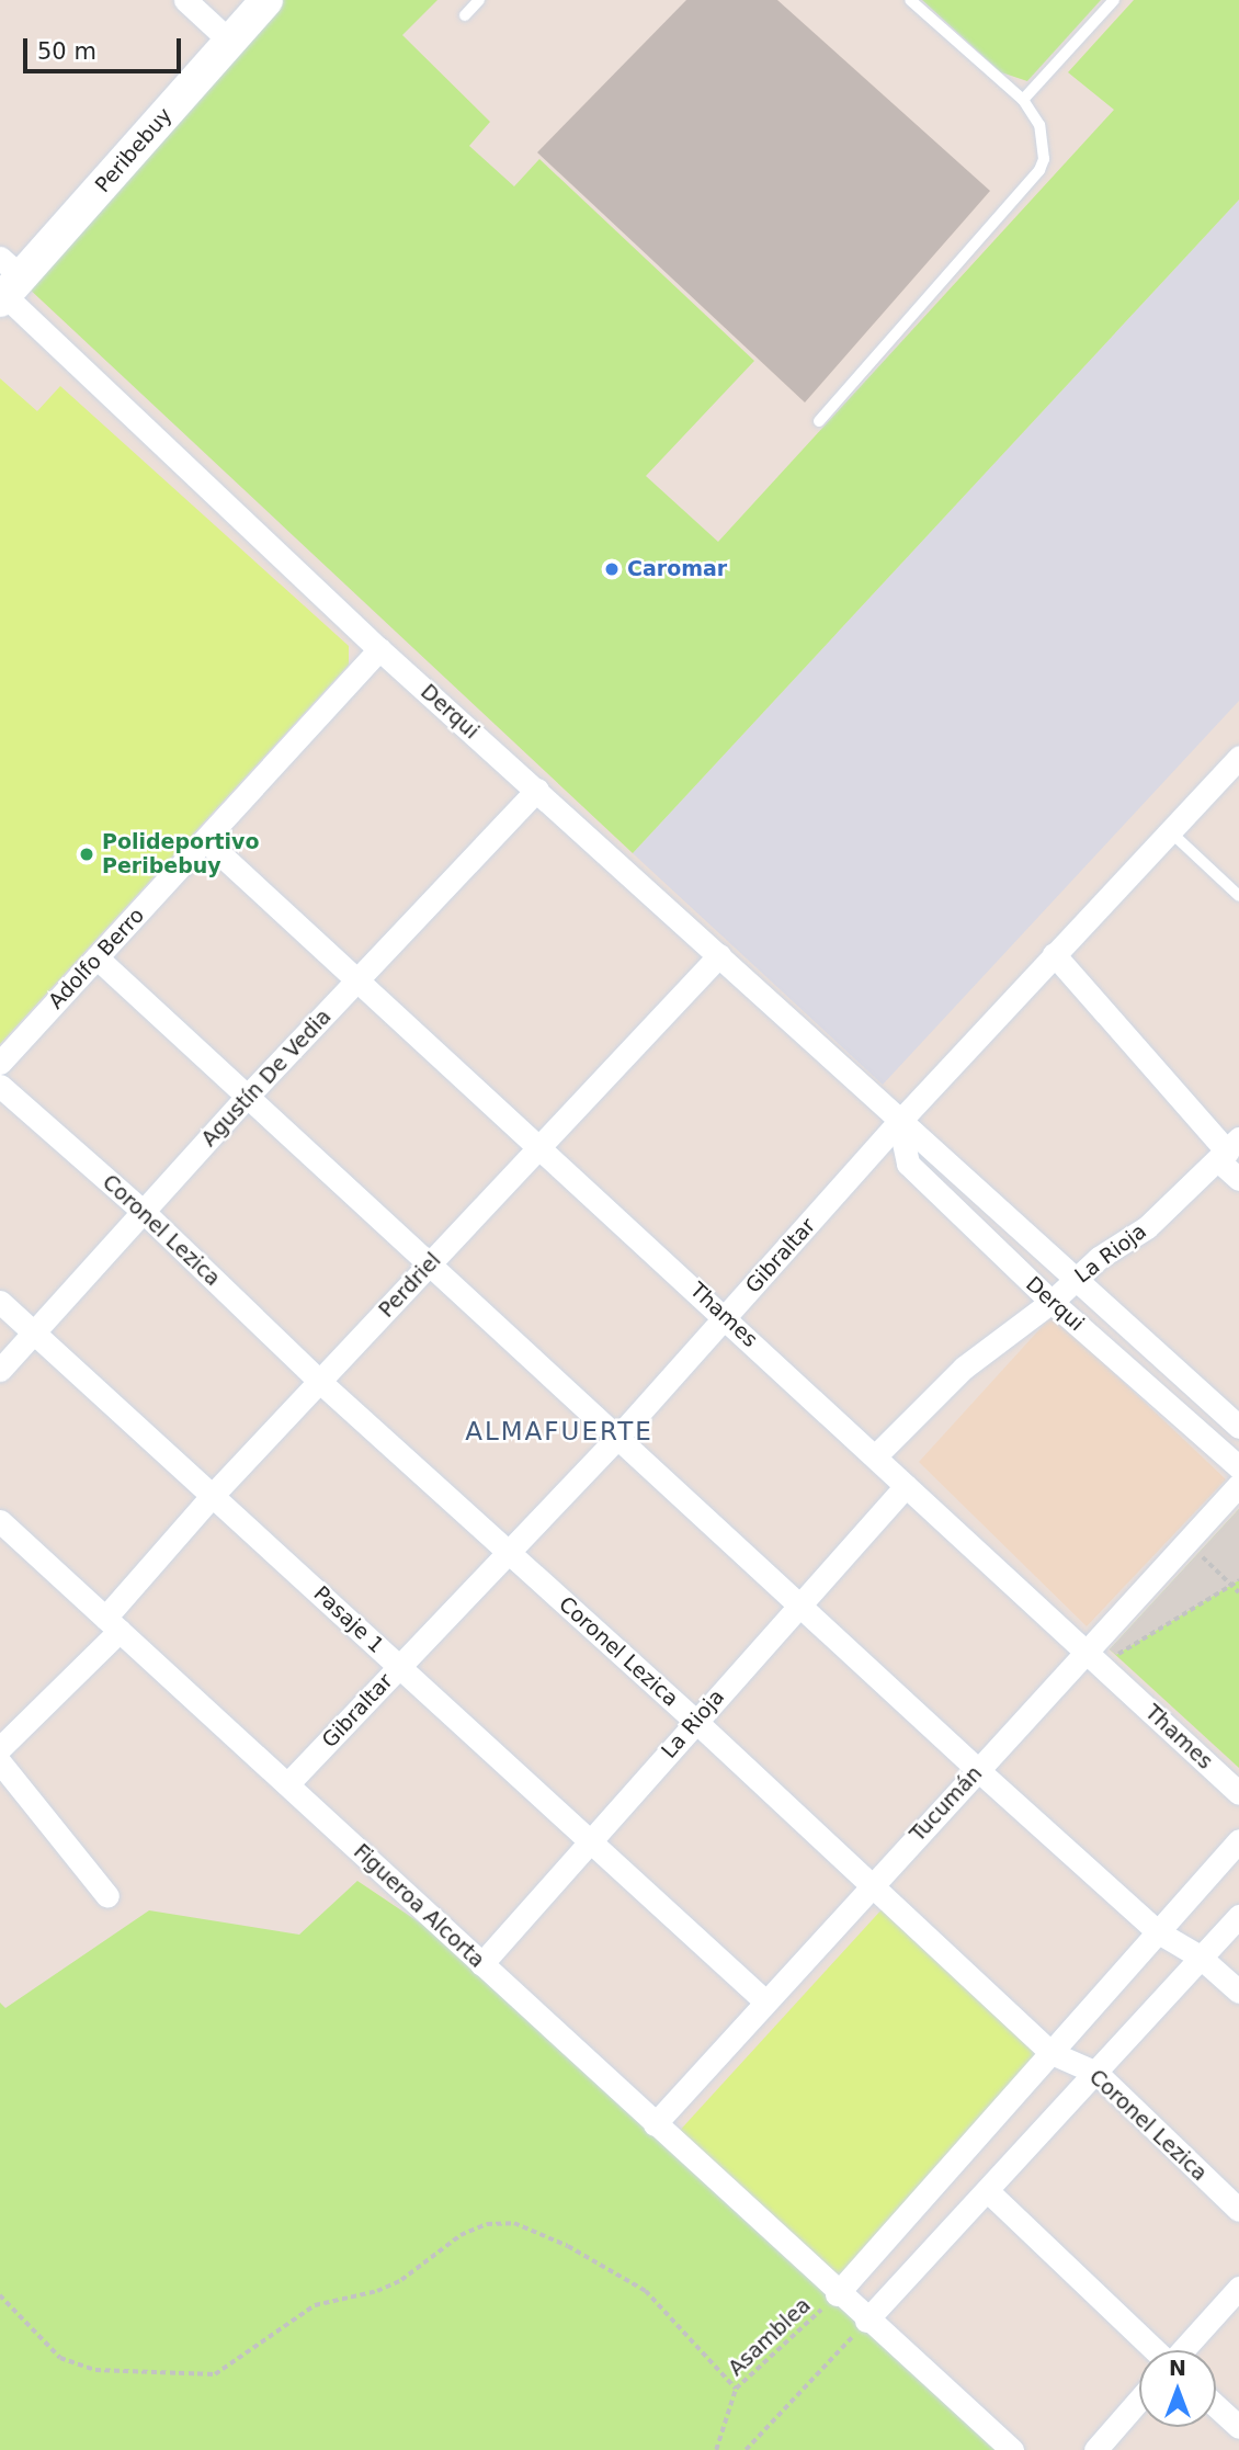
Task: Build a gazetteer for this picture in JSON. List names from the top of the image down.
{
  "streets": {
    "street": [
      "Peribebuy",
      "Derqui",
      "Adolfo Berro",
      "Agustín De Vedia",
      "Coronel Lezica",
      "La Rioja",
      "Gibraltar",
      "Perdriel",
      "Thames",
      "Pasaje 1",
      "Tucumán",
      "Figueroa Alcorta"
    ],
    "path": ["Asamblea"]
  },
  "crossings": [
    ["Peribebuy", "Derqui"],
    ["Derqui", "Adolfo Berro"],
    ["Derqui", "Agustín De Vedia"],
    ["Derqui", "La Rioja"],
    ["Derqui", "Gibraltar"],
    ["Derqui", "Perdriel"],
    ["Adolfo Berro", "Thames"],
    ["Agustín De Vedia", "Coronel Lezica"],
    ["Agustín De Vedia", "Thames"],
    ["Agustín De Vedia", "Pasaje 1"],
    ["Coronel Lezica", "La Rioja"],
    ["Coronel Lezica", "Gibraltar"],
    ["Coronel Lezica", "Perdriel"],
    ["Coronel Lezica", "Tucumán"],
    ["La Rioja", "Thames"],
    ["La Rioja", "Pasaje 1"],
    ["La Rioja", "Figueroa Alcorta"],
    ["Gibraltar", "Thames"],
    ["Gibraltar", "Pasaje 1"],
    ["Gibraltar", "Figueroa Alcorta"],
    ["Perdriel", "Thames"],
    ["Perdriel", "Pasaje 1"],
    ["Perdriel", "Figueroa Alcorta"],
    ["Thames", "Tucumán"],
    ["Pasaje 1", "Tucumán"],
    ["Tucumán", "Figueroa Alcorta"],
    ["Figueroa Alcorta", "Asamblea"]
  ],
  "districts": ["ALMAFUERTE"],
  "places": ["Caromar", "Polideportivo Peribebuy"],
  "scale_bar": "50 m",
  "north": "top"
}
